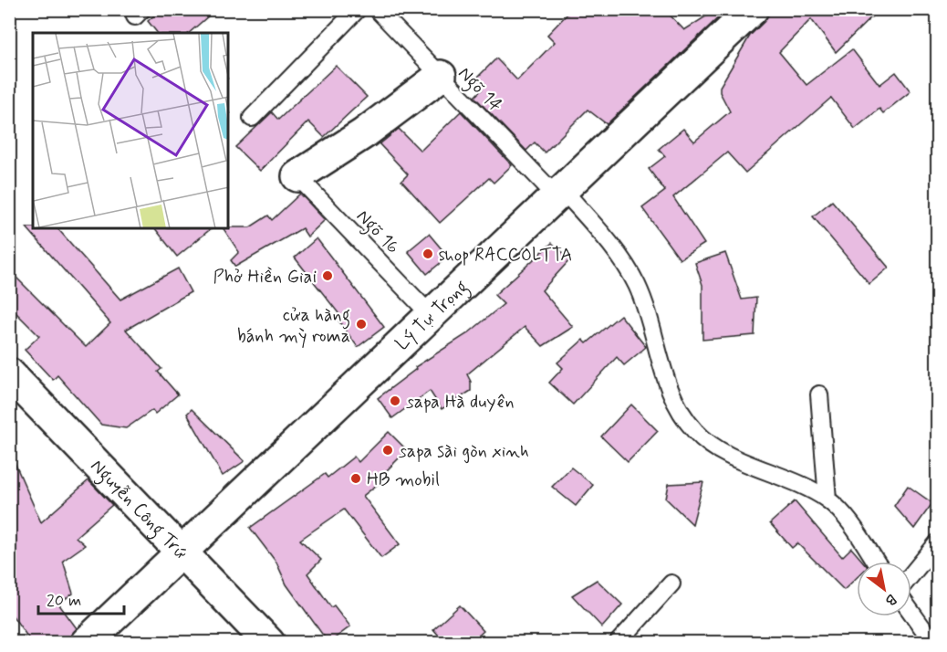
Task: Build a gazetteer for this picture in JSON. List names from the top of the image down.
{
  "streets": {
    "street": ["Lý Tự Trọng", "Nguyễn Công Trứ"],
    "lane": ["Ngõ 14", "Ngõ 16"]
  },
  "crossings": [
    ["Ngõ 14", "Lý Tự Trọng"],
    ["Ngõ 16", "Lý Tự Trọng"],
    ["Lý Tự Trọng", "Nguyễn Công Trứ"]
  ],
  "places": [
    "shop RACCOLTTA",
    "Phở Hiền Giai",
    "cửa hàng bánh mỳ roma",
    "sapa Hà duyên",
    "sapa sài gòn xinh",
    "HB mobil"
  ],
  "scale_bar": "20 m",
  "north": "bottom right"
}
